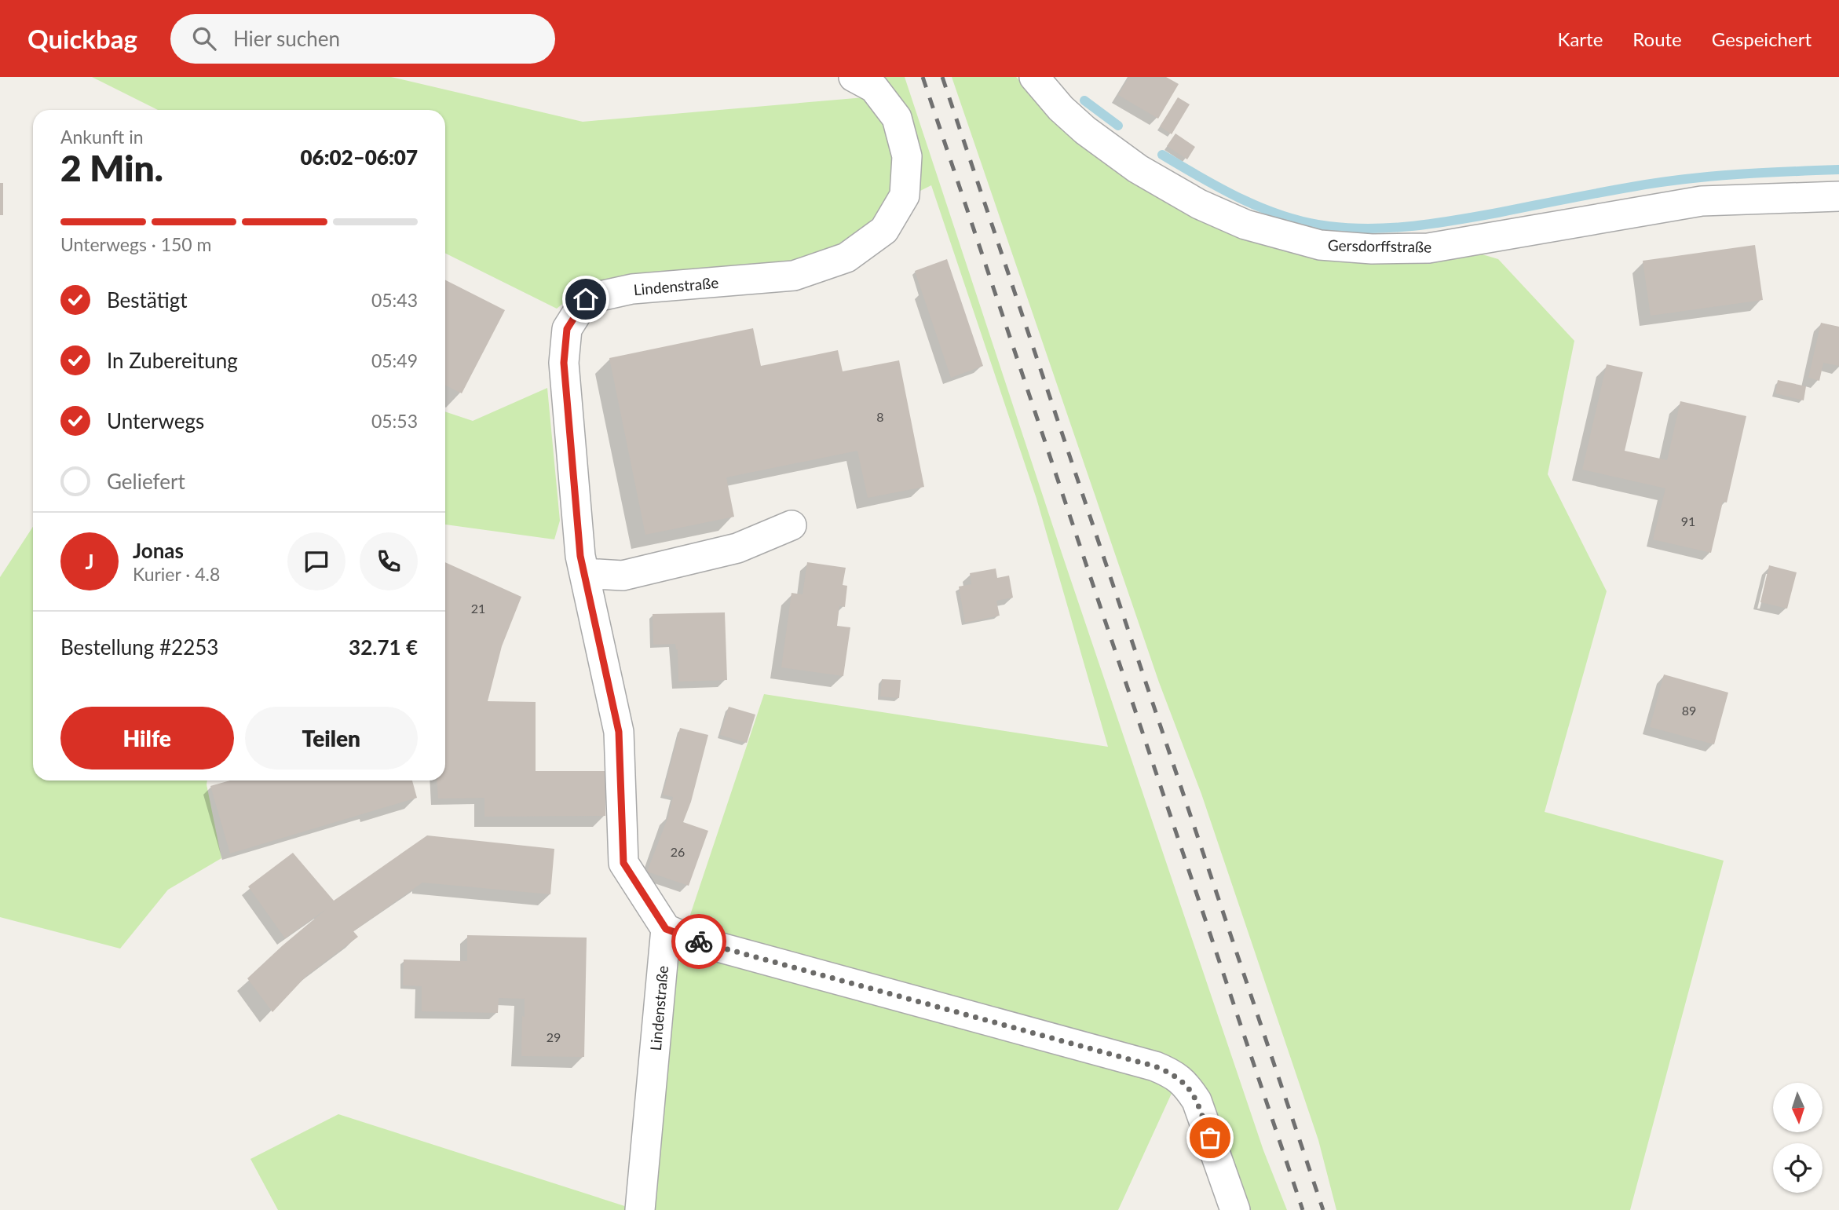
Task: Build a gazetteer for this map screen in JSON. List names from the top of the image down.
{
  "streets": {
    "street": ["Gersdorffstraße", "Lindenstraße"]
  },
  "house_numbers": [
    "8",
    "91",
    "21",
    "89",
    "26",
    "29"
  ],
  "north": "bottom",
  "page": {
    "header": "Quickbag",
    "search": "Hier suchen",
    "nav": ["Karte", "Route", "Gespeichert"],
    "heading": ["2 Min.", "Ankunft in", "06:02–06:07"],
    "panel": [
      "Jonas",
      "Kurier · 4.8",
      "Bestellung #2253",
      "32.71 €"
    ],
    "bar": "Unterwegs · 150 m",
    "list": [
      ["Bestätigt", "05:43"],
      ["In Zubereitung", "05:49"],
      ["Unterwegs", "05:53"],
      "Geliefert"
    ],
    "round": "J",
    "buttons": ["Hilfe", "Teilen"]
  }
}
